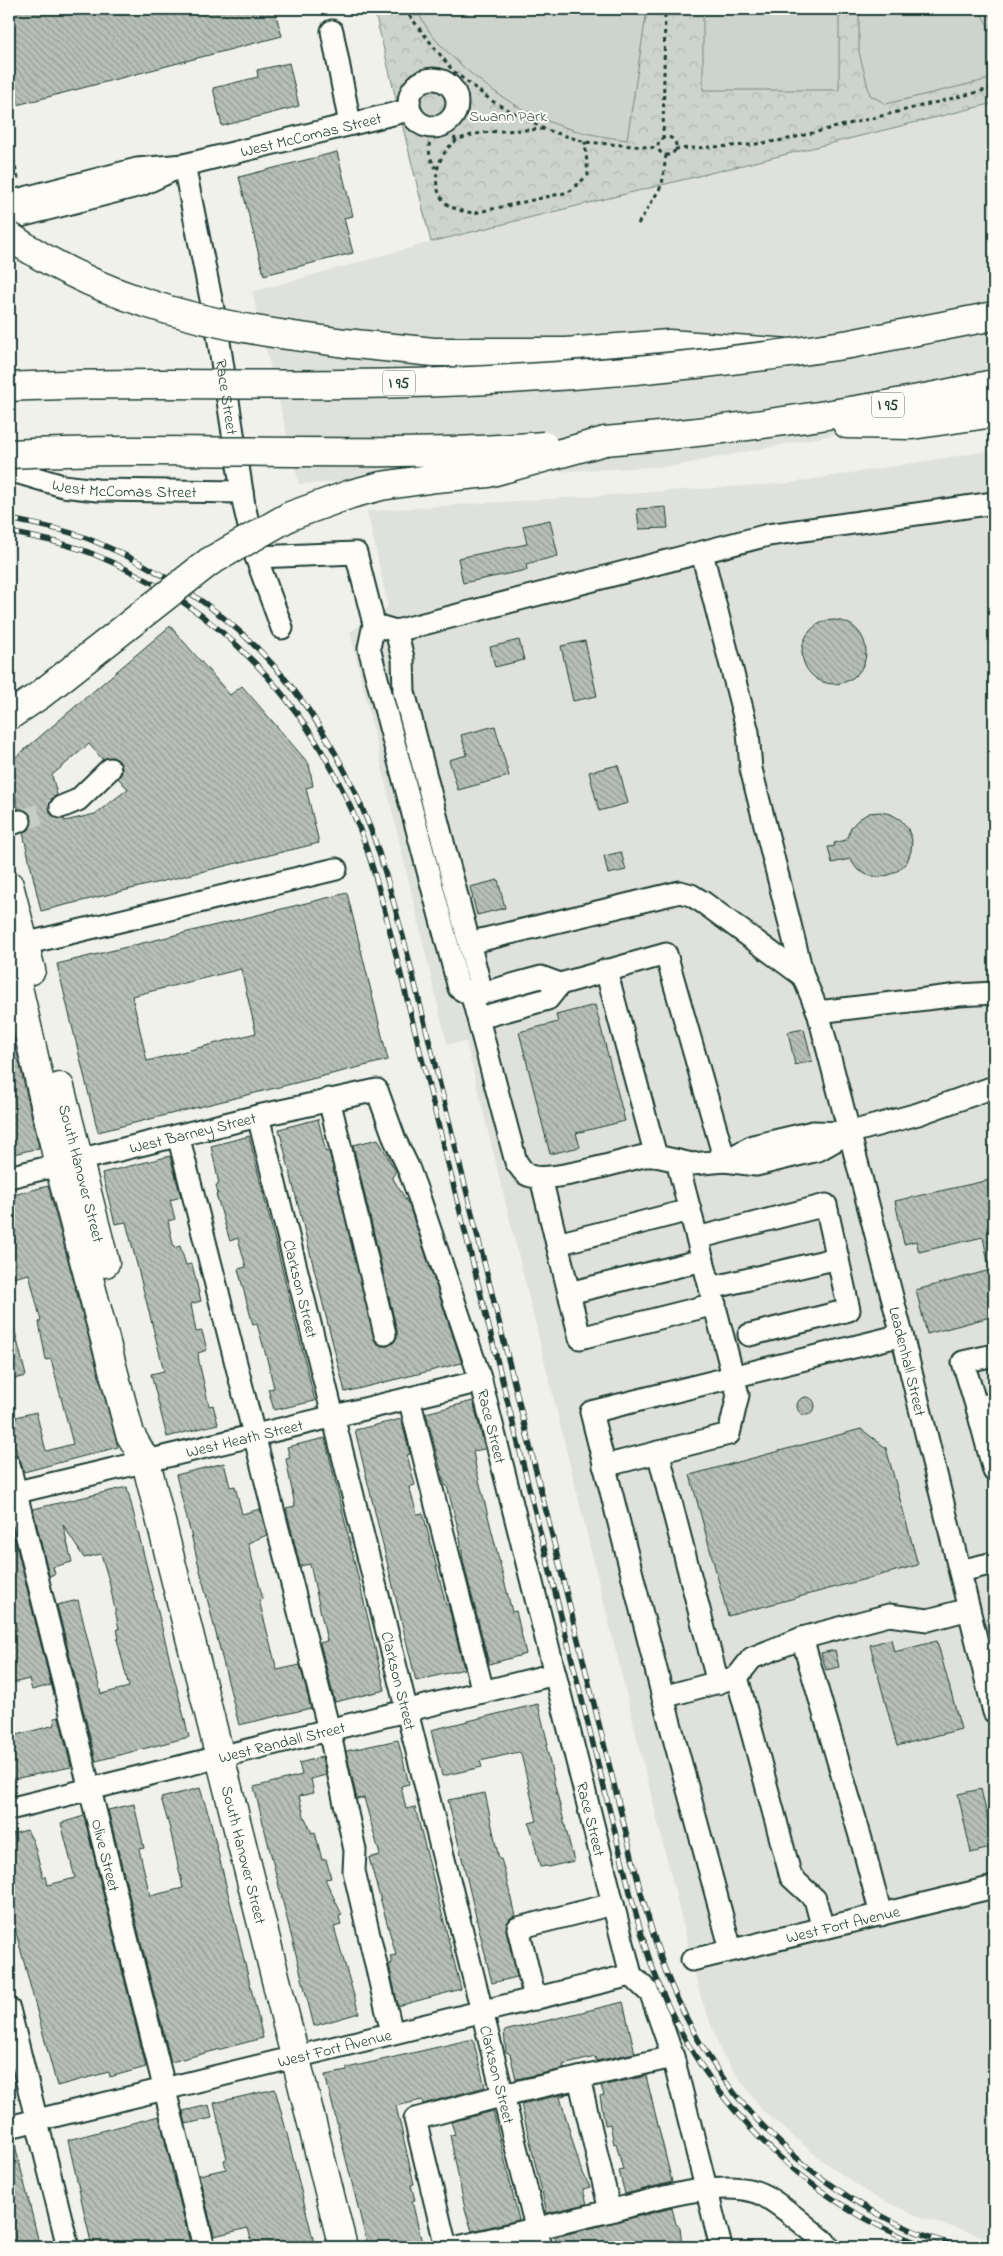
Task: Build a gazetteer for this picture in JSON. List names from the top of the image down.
{
  "streets": {
    "main road": ["I 95", "South Hanover Street"],
    "street": [
      "West McComas Street",
      "Race Street",
      "West Barney Street",
      "Clarkson Street",
      "Leadenhall Street",
      "West Heath Street",
      "West Randall Street",
      "Olive Street",
      "West Fort Avenue"
    ]
  },
  "crossings": [
    ["West McComas Street", "Race Street"],
    ["Race Street", "West Barney Street"],
    ["Race Street", "West Heath Street"],
    ["Race Street", "West Randall Street"],
    ["Race Street", "West Fort Avenue"],
    ["West Barney Street", "South Hanover Street"],
    ["West Barney Street", "Clarkson Street"],
    ["South Hanover Street", "West Heath Street"],
    ["South Hanover Street", "West Randall Street"],
    ["South Hanover Street", "West Fort Avenue"],
    ["Clarkson Street", "West Heath Street"],
    ["Clarkson Street", "West Randall Street"],
    ["Clarkson Street", "West Fort Avenue"],
    ["West Heath Street", "Olive Street"],
    ["West Randall Street", "Olive Street"],
    ["Olive Street", "West Fort Avenue"]
  ],
  "parks": ["Swann Park"]
}
